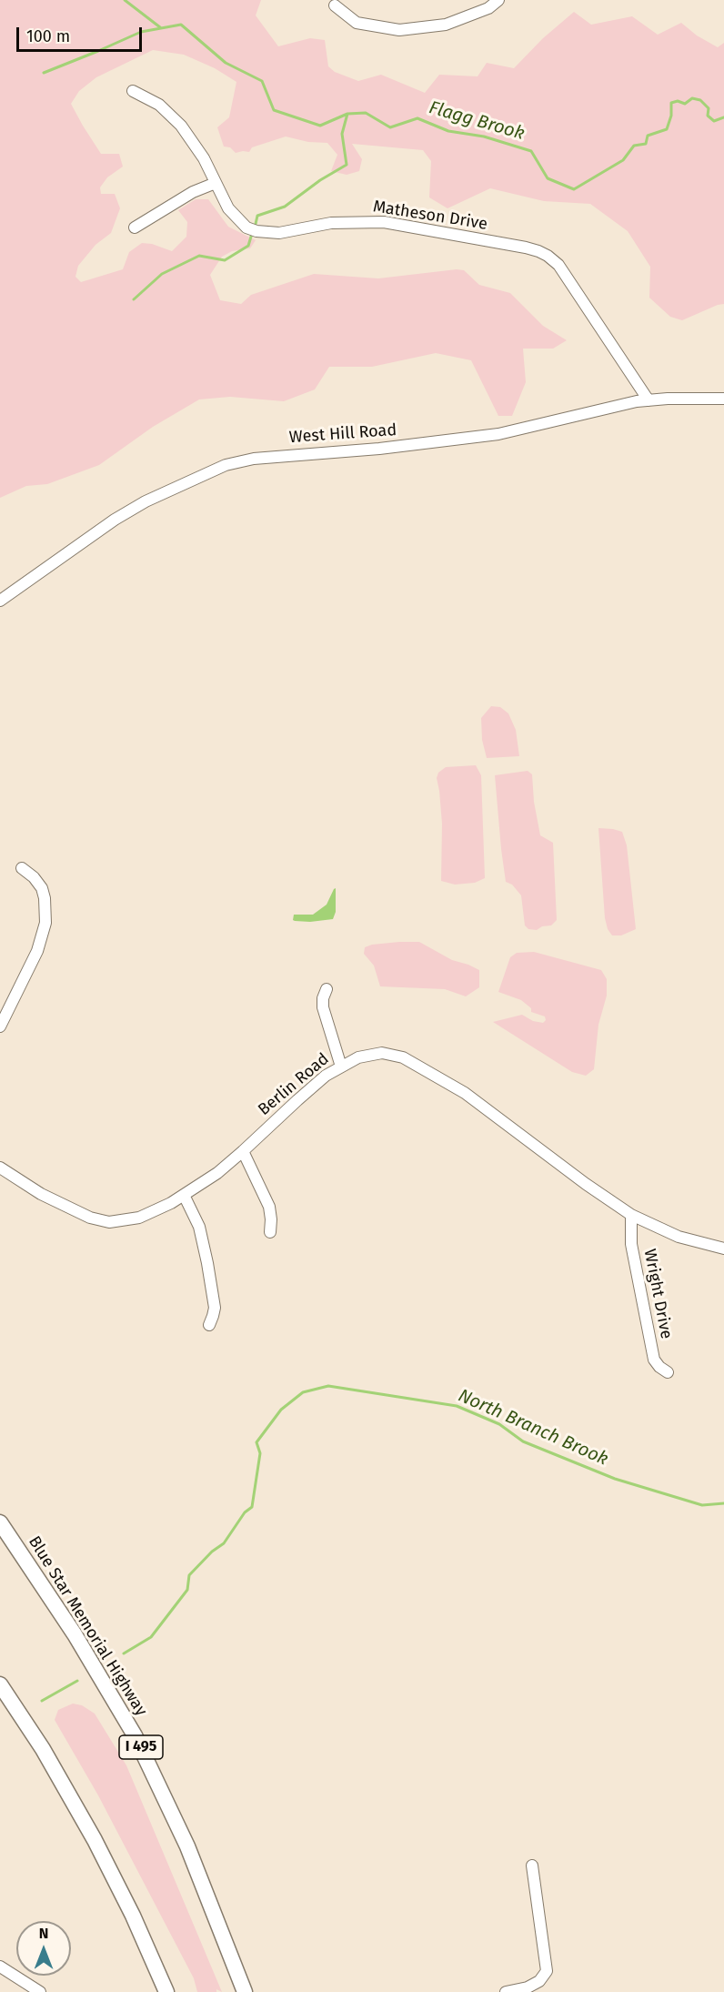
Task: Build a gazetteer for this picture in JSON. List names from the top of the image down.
{
  "streets": {
    "highway": ["Blue Star Memorial Highway", "I 495"],
    "street": [
      "Matheson Drive",
      "West Hill Road",
      "Berlin Road",
      "Wright Drive"
    ]
  },
  "crossings": [
    ["Matheson Drive", "West Hill Road"],
    ["Berlin Road", "Wright Drive"]
  ],
  "water": ["Flagg Brook", "North Branch Brook"],
  "scale_bar": "100 m",
  "north": "top"
}
